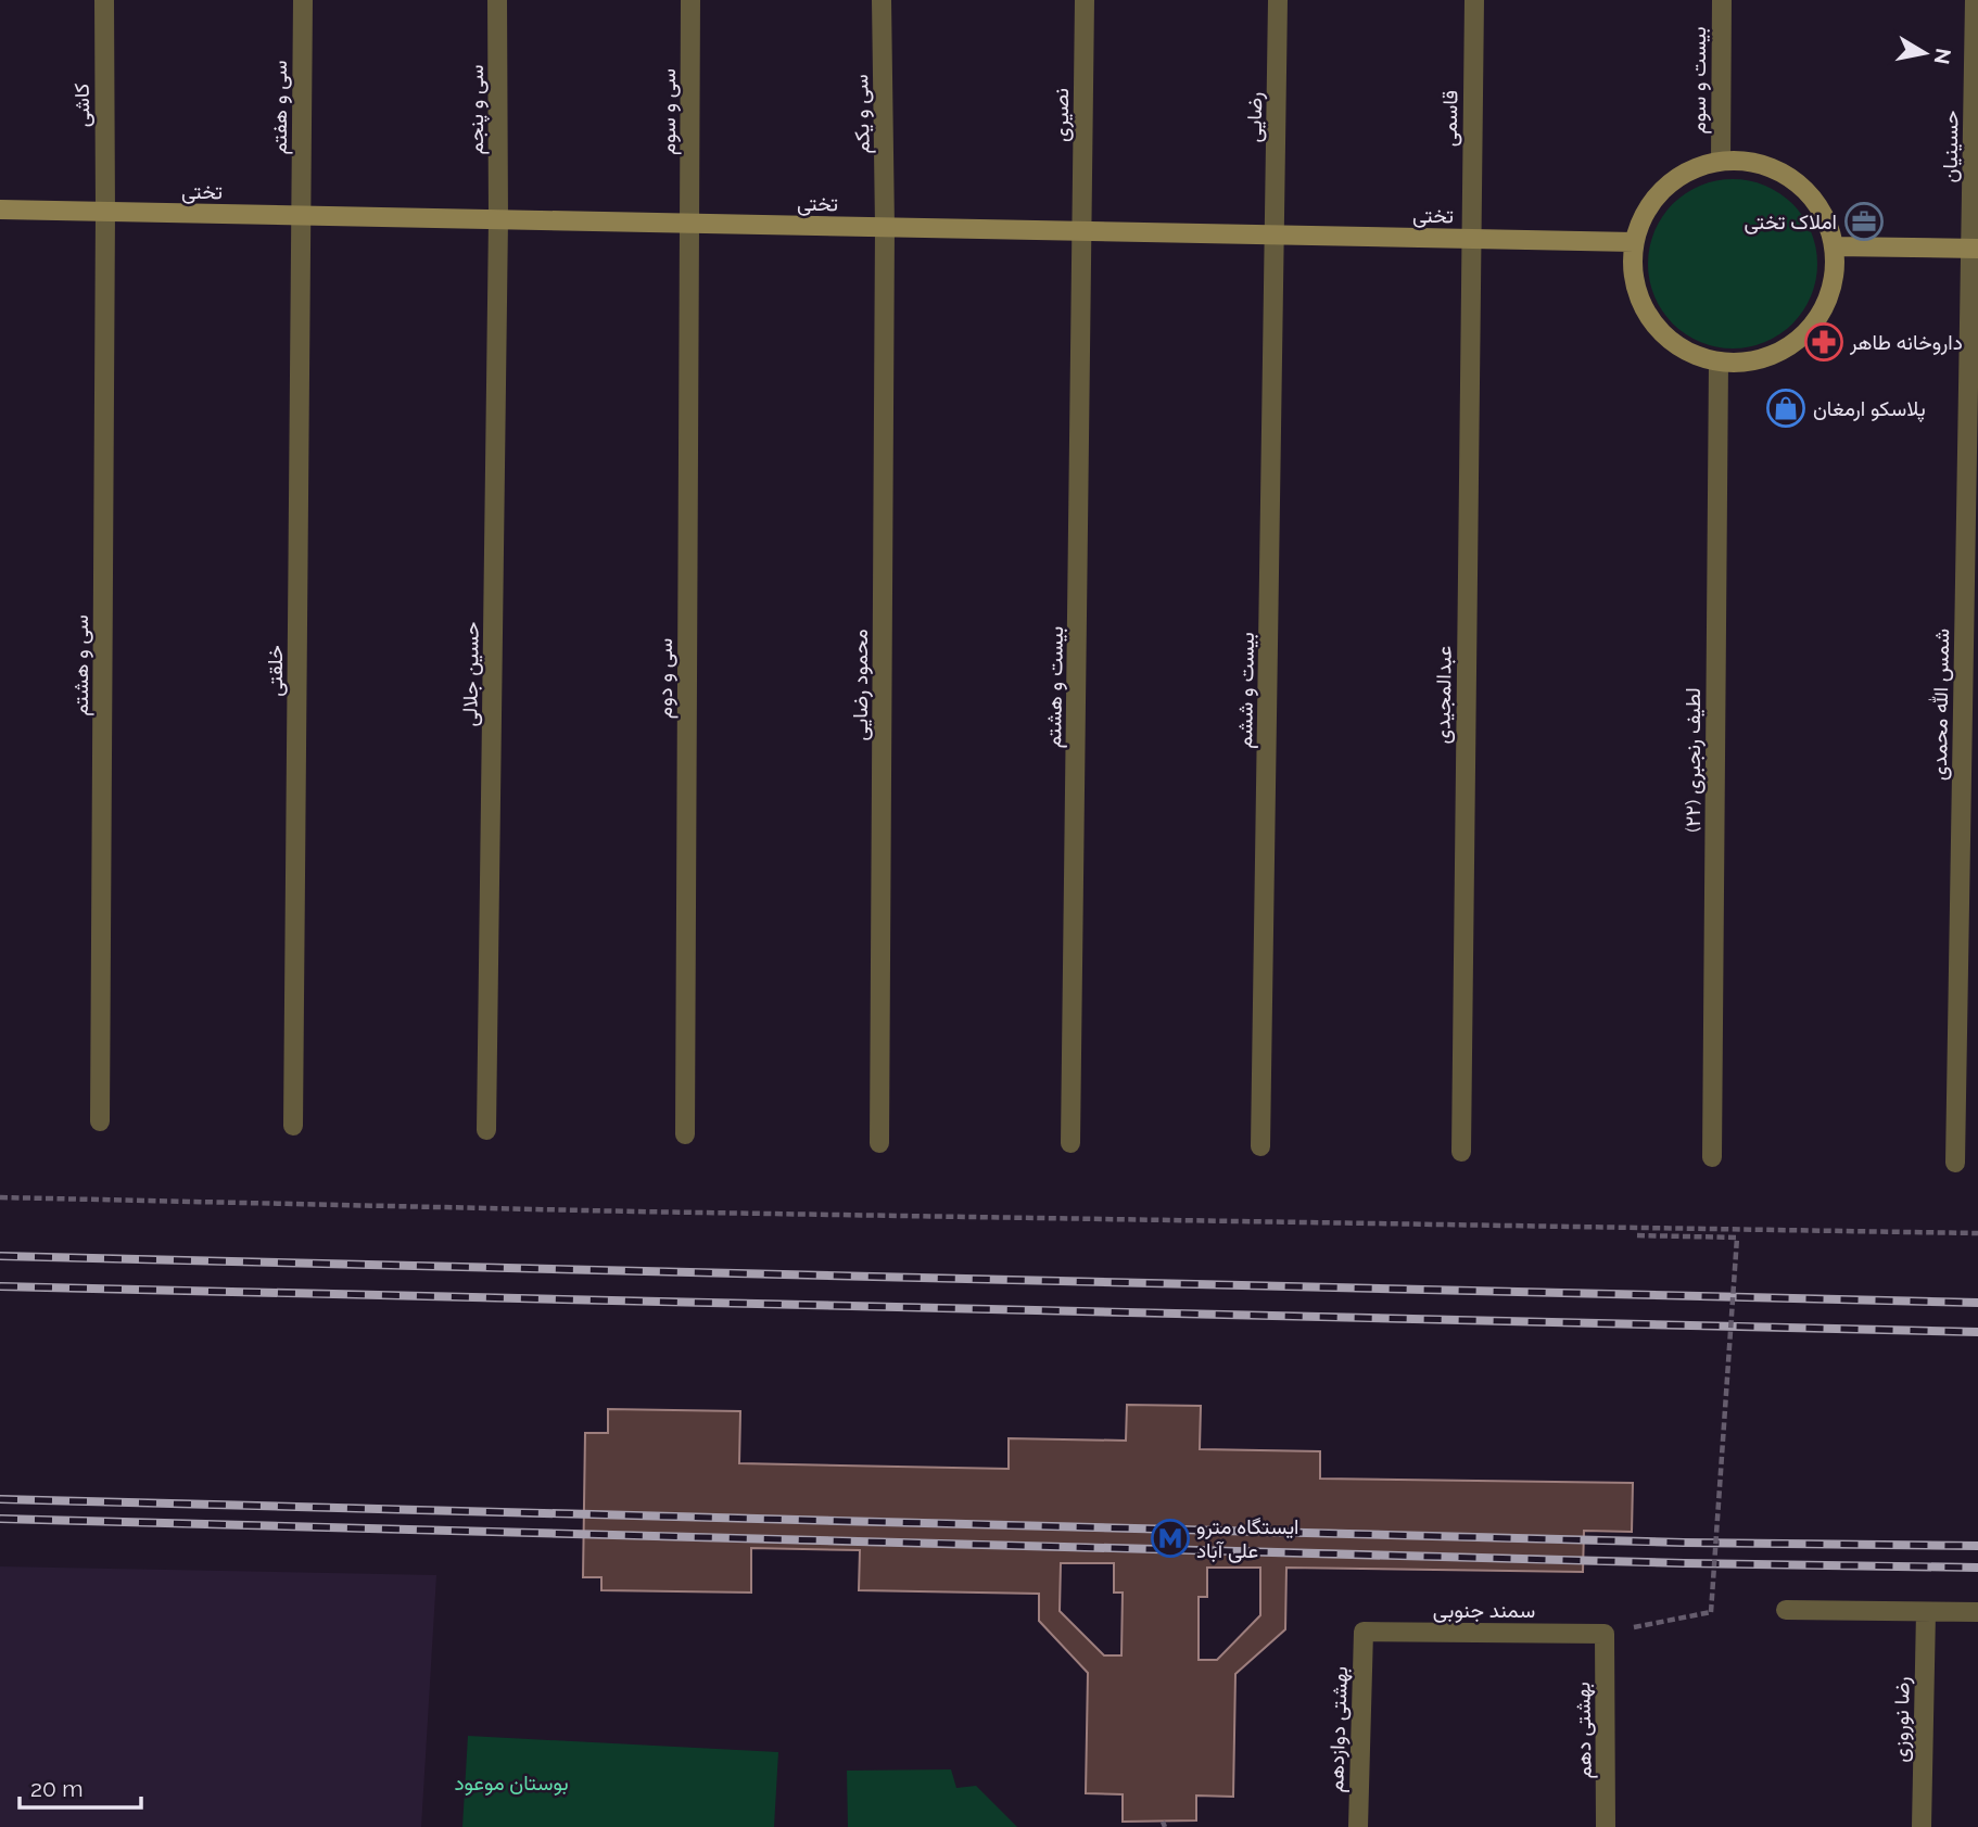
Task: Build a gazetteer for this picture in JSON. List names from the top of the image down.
{
  "streets": {
    "main road": ["تختی"],
    "street": [
      "بیست و سوم",
      "کاشی",
      "سی و هفتم",
      "سی و پنجم",
      "سی و سوم",
      "سی و یکم",
      "نصیری",
      "رضایی",
      "قاسمی",
      "حسینیان",
      "سی و هشتم",
      "خلقتی",
      "حسین جلالی",
      "سی و دوم",
      "محمود رضایی",
      "بیست و هشتم",
      "بیست و ششم",
      "عبدالمجیدی",
      "شمس الله محمدی",
      "لطیف رنجبری (۲۲)",
      "سمند جنوبی",
      "رضا نوروزی",
      "بهشتی دوازدهم",
      "بهشتی دهم"
    ]
  },
  "crossings": [
    ["بیست و سوم", "تختی"],
    ["بیست و سوم", "لطیف رنجبری (۲۲)"],
    ["کاشی", "تختی"],
    ["کاشی", "سی و هشتم"],
    ["سی و هفتم", "تختی"],
    ["سی و هفتم", "خلقتی"],
    ["سی و پنجم", "تختی"],
    ["سی و پنجم", "حسین جلالی"],
    ["سی و سوم", "تختی"],
    ["سی و سوم", "سی و دوم"],
    ["سی و یکم", "تختی"],
    ["سی و یکم", "محمود رضایی"],
    ["نصیری", "تختی"],
    ["نصیری", "بیست و هشتم"],
    ["رضایی", "تختی"],
    ["رضایی", "بیست و ششم"],
    ["قاسمی", "تختی"],
    ["قاسمی", "عبدالمجیدی"],
    ["حسینیان", "شمس الله محمدی"],
    ["تختی", "سی و هشتم"],
    ["تختی", "خلقتی"],
    ["تختی", "حسین جلالی"],
    ["تختی", "سی و دوم"],
    ["تختی", "محمود رضایی"],
    ["تختی", "بیست و هشتم"],
    ["تختی", "بیست و ششم"],
    ["تختی", "عبدالمجیدی"],
    ["تختی", "لطیف رنجبری (۲۲)"],
    ["سمند جنوبی", "بهشتی دوازدهم"],
    ["سمند جنوبی", "بهشتی دهم"]
  ],
  "parks": ["بوستان موعود"],
  "places": {
    "office": ["املاک تختی"],
    "pharmacy": ["داروخانه طاهر"],
    "shop": ["پلاسکو ارمغان"],
    "metro station": ["ایستگاه مترو علی آباد"]
  },
  "scale_bar": "20 m",
  "north": "right"
}
